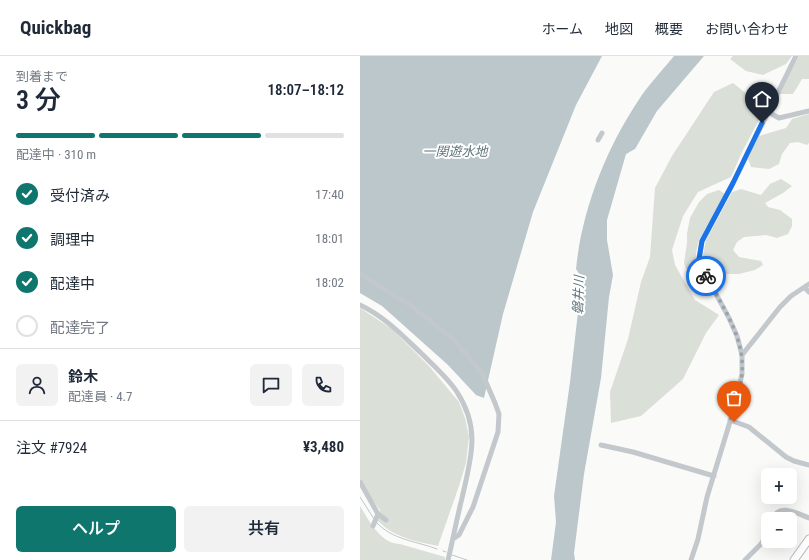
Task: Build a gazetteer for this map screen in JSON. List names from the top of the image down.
{
  "water": ["一関遊水地", "磐井川"],
  "page": {
    "header": "Quickbag",
    "nav": [
      "ホーム",
      "地図",
      "概要",
      "お問い合わせ"
    ],
    "heading": ["3 分", "到着まで", "18:07–18:12"],
    "panel": [
      "鈴木",
      "配達員 · 4.7",
      "注文 #7924",
      "¥3,480"
    ],
    "bar": "配達中 · 310 m",
    "list": [
      ["受付済み", "17:40"],
      ["調理中", "18:01"],
      ["配達中", "18:02"],
      "配達完了"
    ],
    "map_buttons": ["+", "−"],
    "buttons": ["ヘルプ", "共有"]
  }
}
